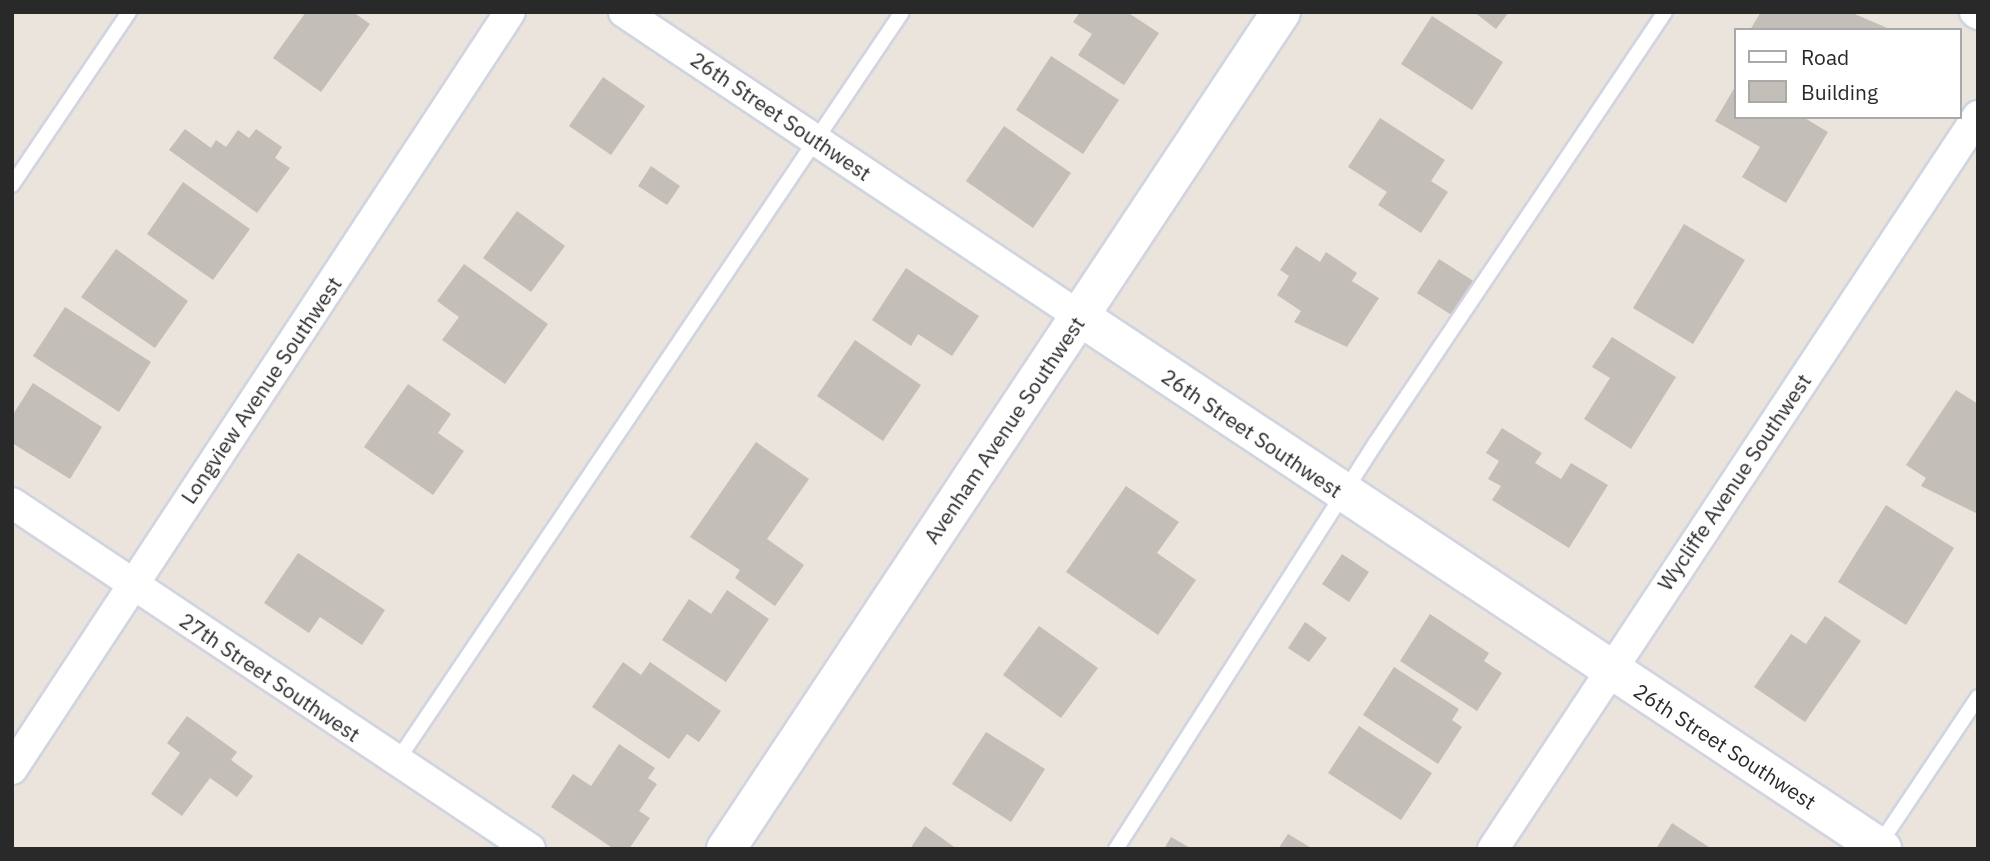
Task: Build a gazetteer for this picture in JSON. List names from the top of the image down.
{
  "streets": {
    "street": [
      "26th Street Southwest",
      "Longview Avenue Southwest",
      "Avenham Avenue Southwest",
      "Wycliffe Avenue Southwest",
      "27th Street Southwest"
    ]
  },
  "crossings": [
    ["26th Street Southwest", "Avenham Avenue Southwest"],
    ["26th Street Southwest", "Wycliffe Avenue Southwest"],
    ["Longview Avenue Southwest", "27th Street Southwest"]
  ],
  "legend": ["Road", "Building"]
}
